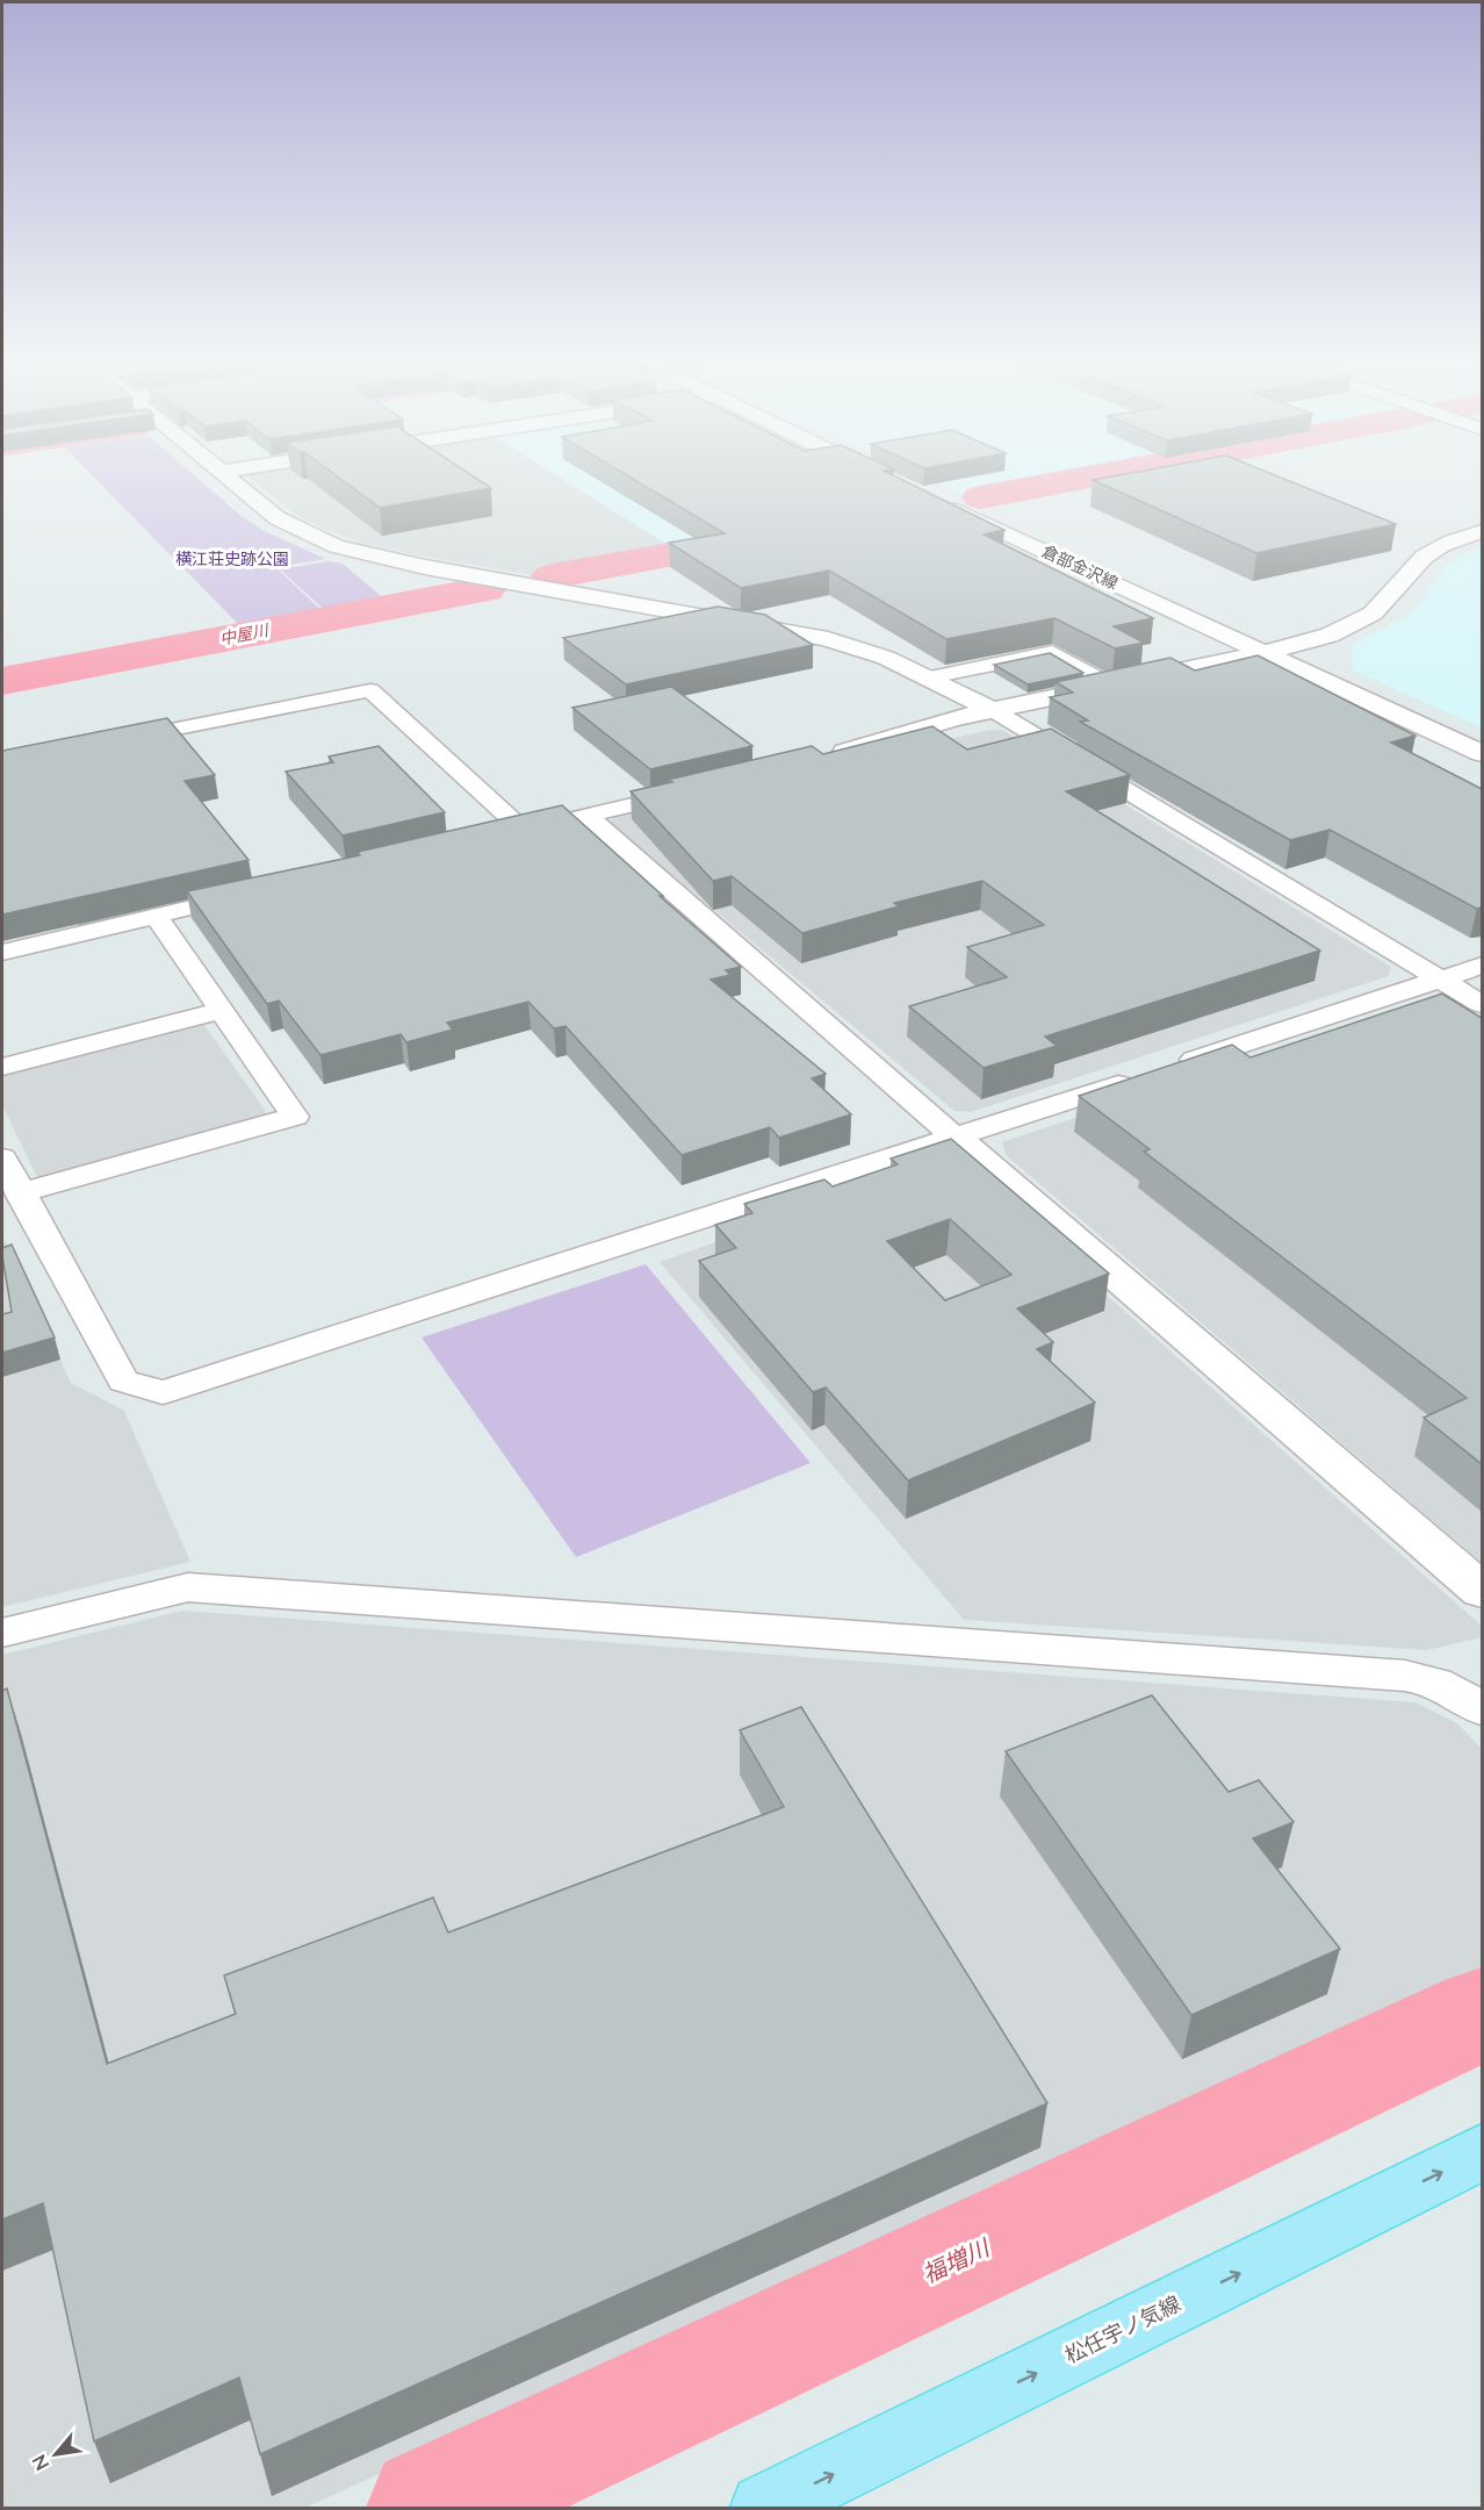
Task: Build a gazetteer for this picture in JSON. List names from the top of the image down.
{
  "streets": {
    "main road": ["松任宇ノ気線"],
    "street": ["倉部金沢線"]
  },
  "one_way": ["松任宇ノ気線"],
  "water": ["中屋川", "福増川"],
  "parks": ["横江荘史跡公園"],
  "north": "bottom left"
}
